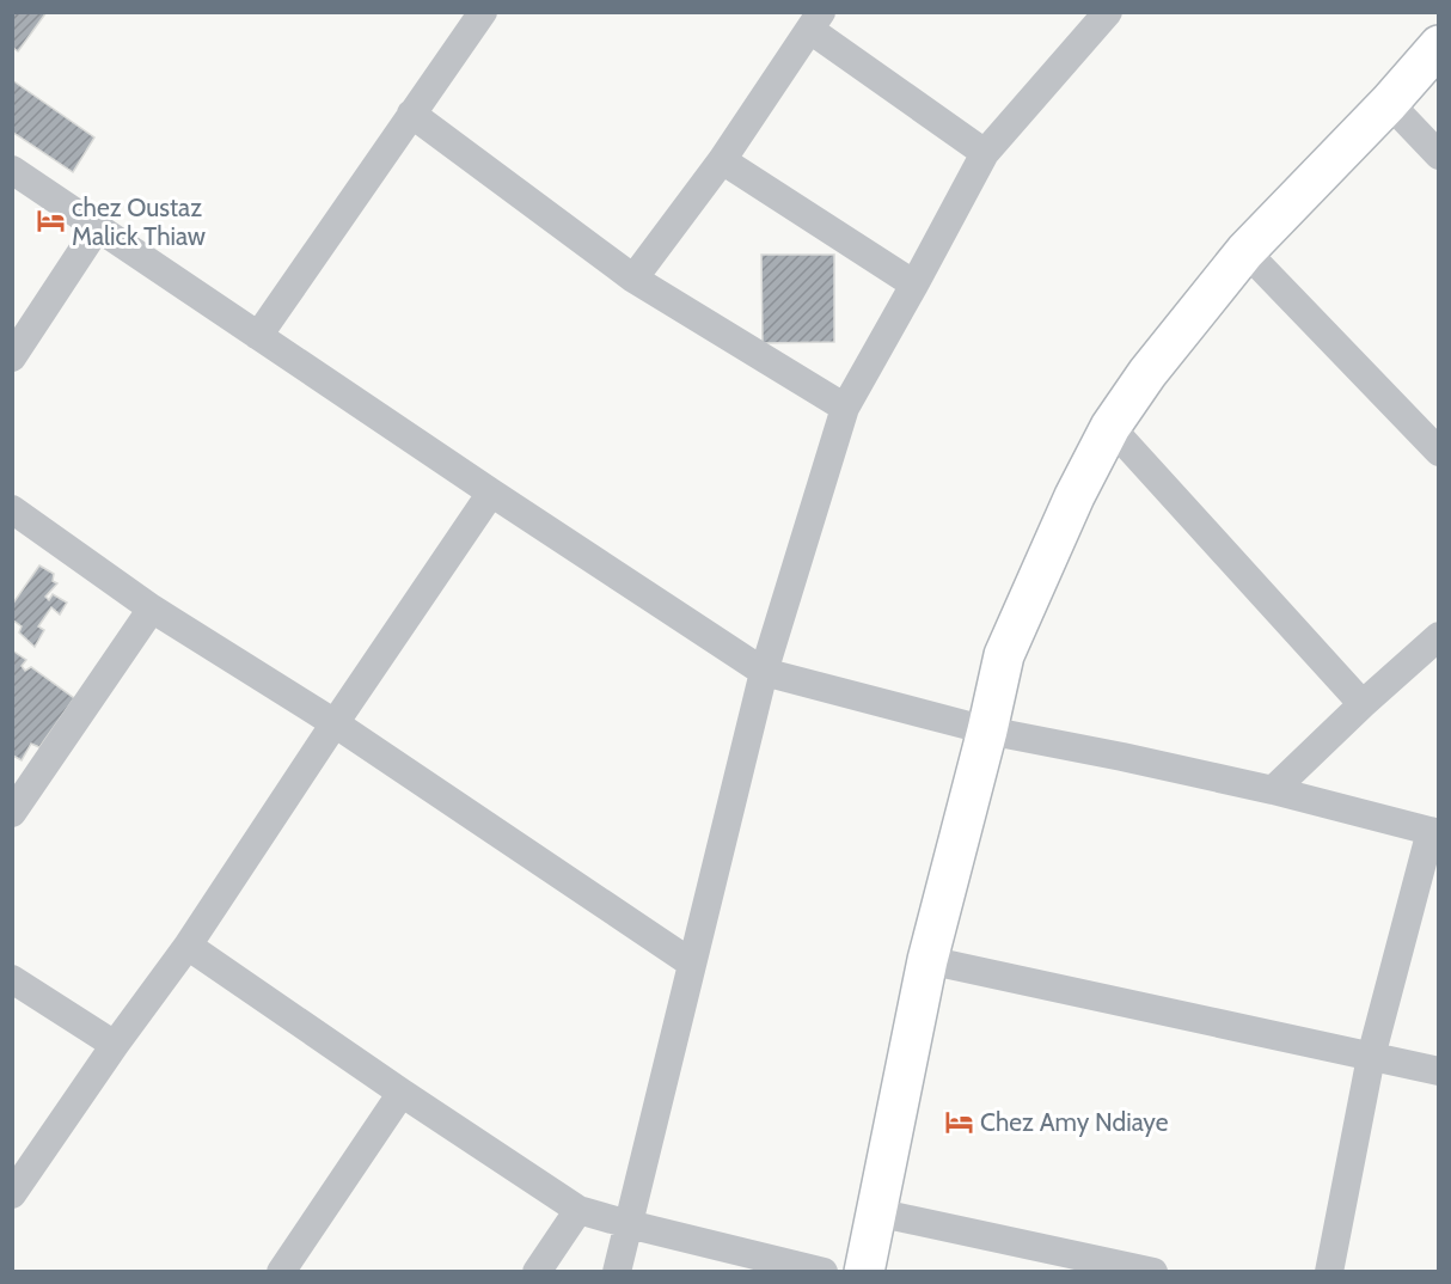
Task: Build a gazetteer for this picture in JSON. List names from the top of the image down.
{
  "places": {
    "hotel": ["chez Oustaz Malick Thiaw", "Chez Amy Ndiaye"]
  }
}
